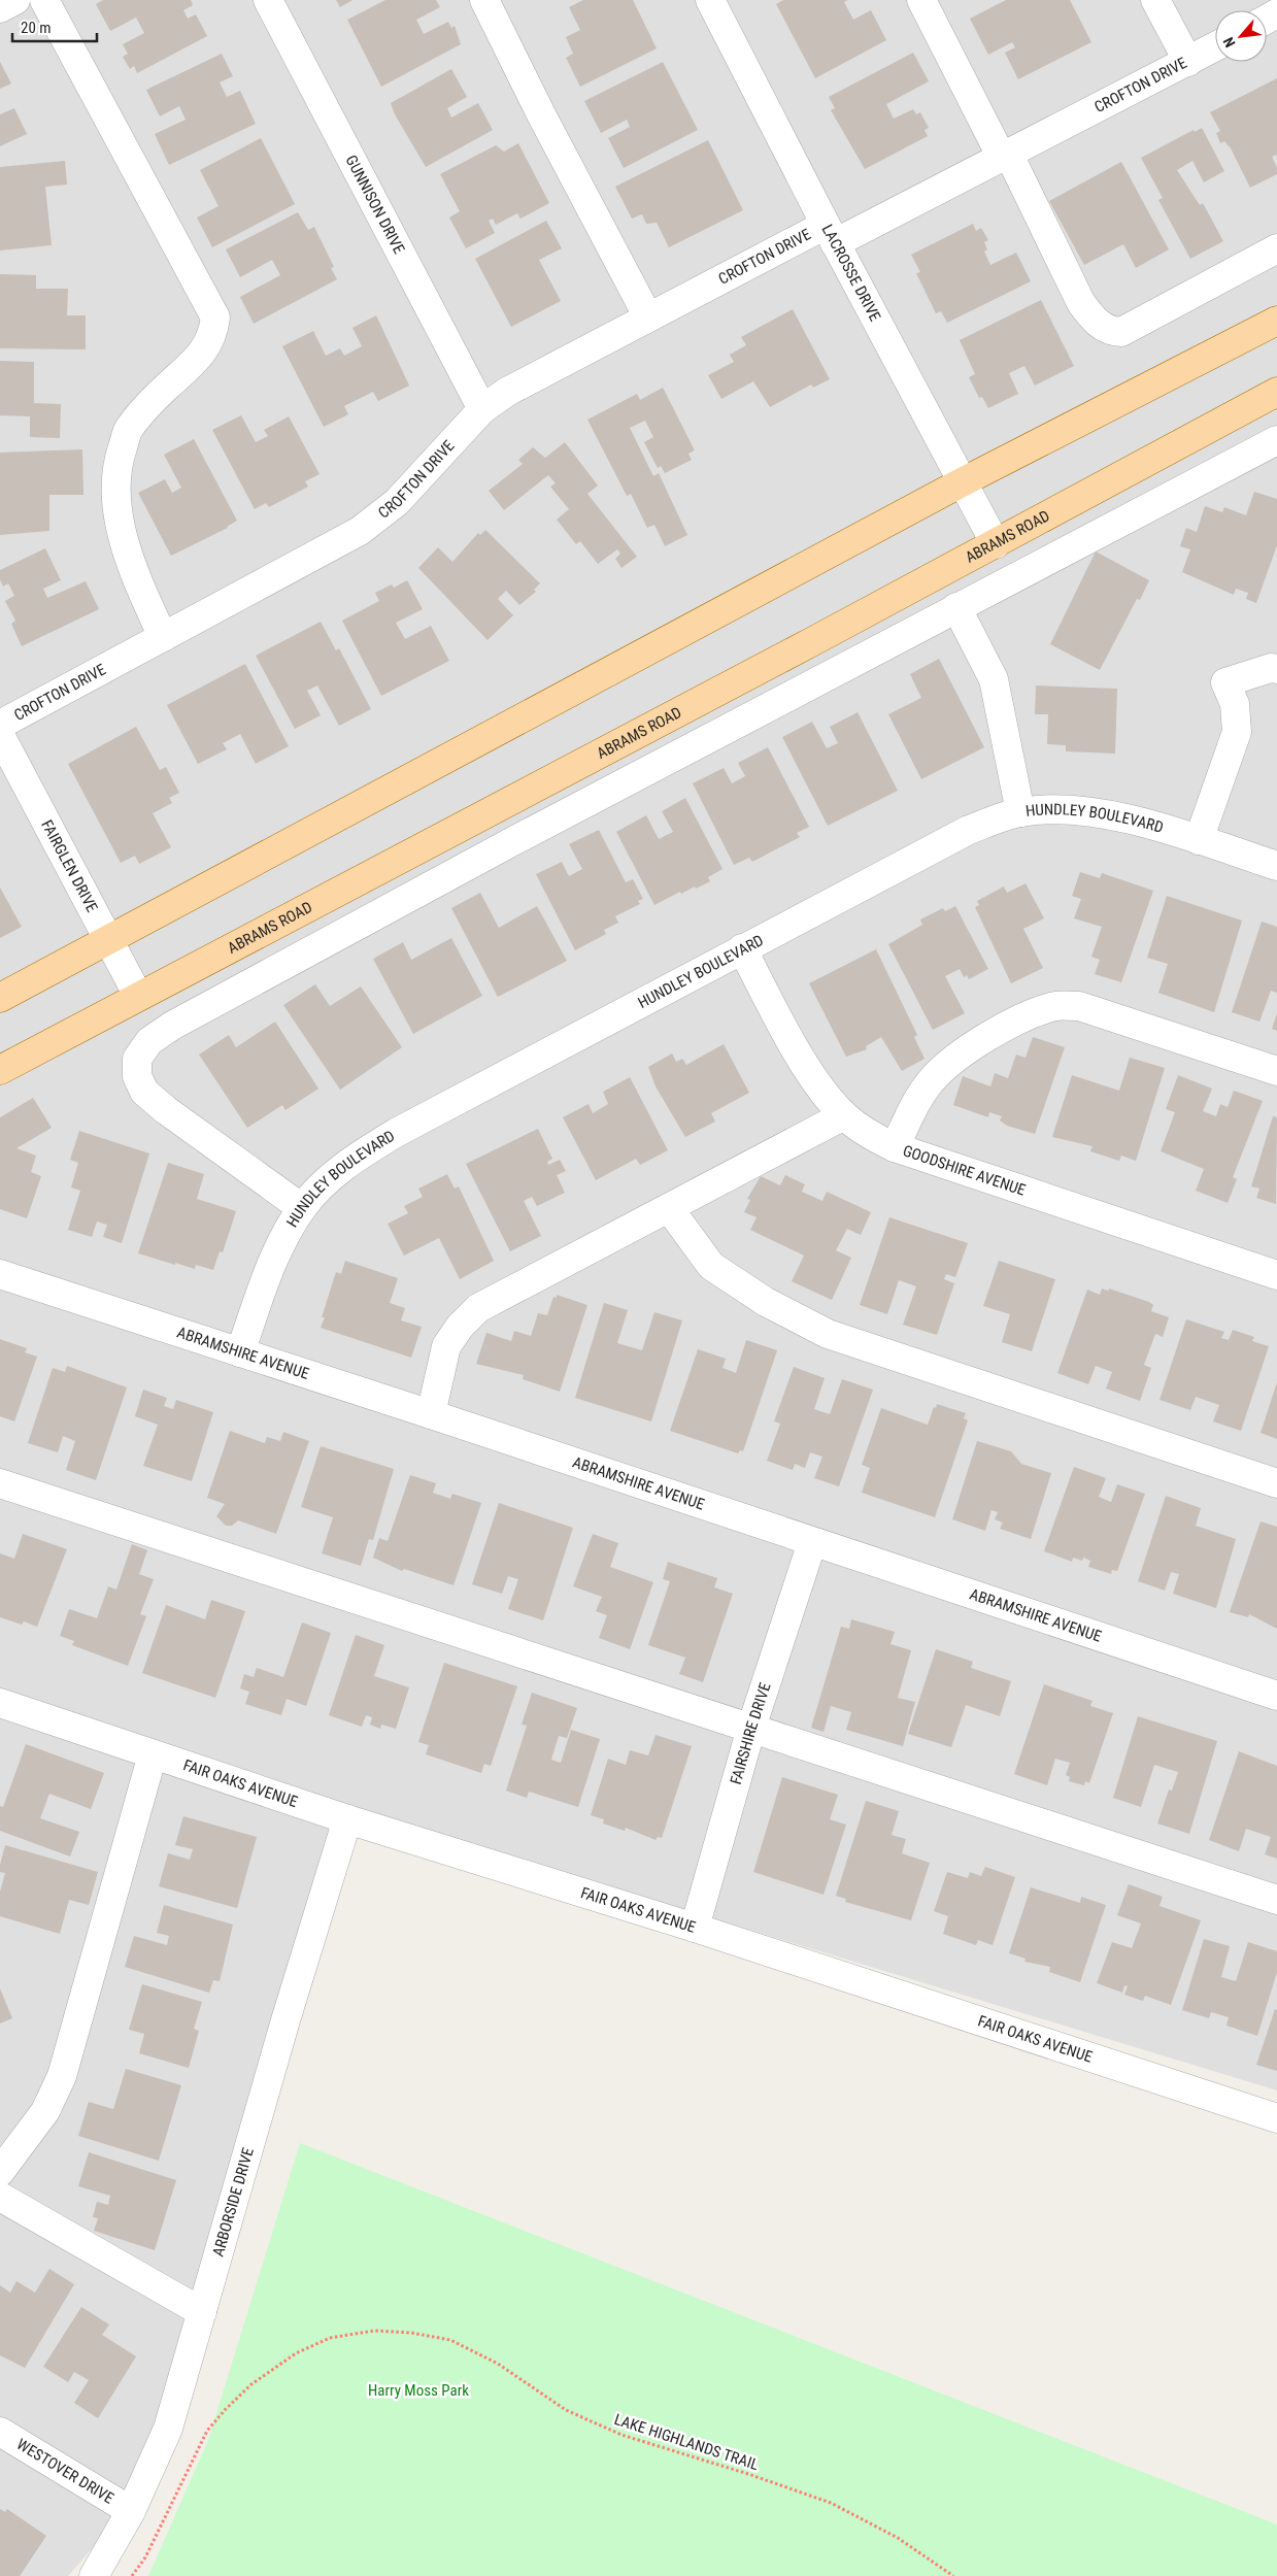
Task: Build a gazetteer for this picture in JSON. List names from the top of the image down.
{
  "streets": {
    "main road": ["ABRAMS ROAD"],
    "street": [
      "CROFTON DRIVE",
      "GUNNISON DRIVE",
      "LACROSSE DRIVE",
      "HUNDLEY BOULEVARD",
      "FAIRGLEN DRIVE",
      "GOODSHIRE AVENUE",
      "ABRAMSHIRE AVENUE",
      "FAIRSHIRE DRIVE",
      "FAIR OAKS AVENUE",
      "ARBORSIDE DRIVE",
      "WESTOVER DRIVE"
    ],
    "path": ["LAKE HIGHLANDS TRAIL"]
  },
  "crossings": [
    ["CROFTON DRIVE", "GUNNISON DRIVE"],
    ["CROFTON DRIVE", "LACROSSE DRIVE"],
    ["LACROSSE DRIVE", "ABRAMS ROAD"],
    ["ABRAMS ROAD", "FAIRGLEN DRIVE"],
    ["HUNDLEY BOULEVARD", "GOODSHIRE AVENUE"],
    ["HUNDLEY BOULEVARD", "ABRAMSHIRE AVENUE"],
    ["ABRAMSHIRE AVENUE", "FAIRSHIRE DRIVE"],
    ["FAIRSHIRE DRIVE", "FAIR OAKS AVENUE"],
    ["FAIR OAKS AVENUE", "ARBORSIDE DRIVE"],
    ["ARBORSIDE DRIVE", "WESTOVER DRIVE"]
  ],
  "parks": ["Harry Moss Park"],
  "scale_bar": "20 m",
  "north": "bottom left"
}
